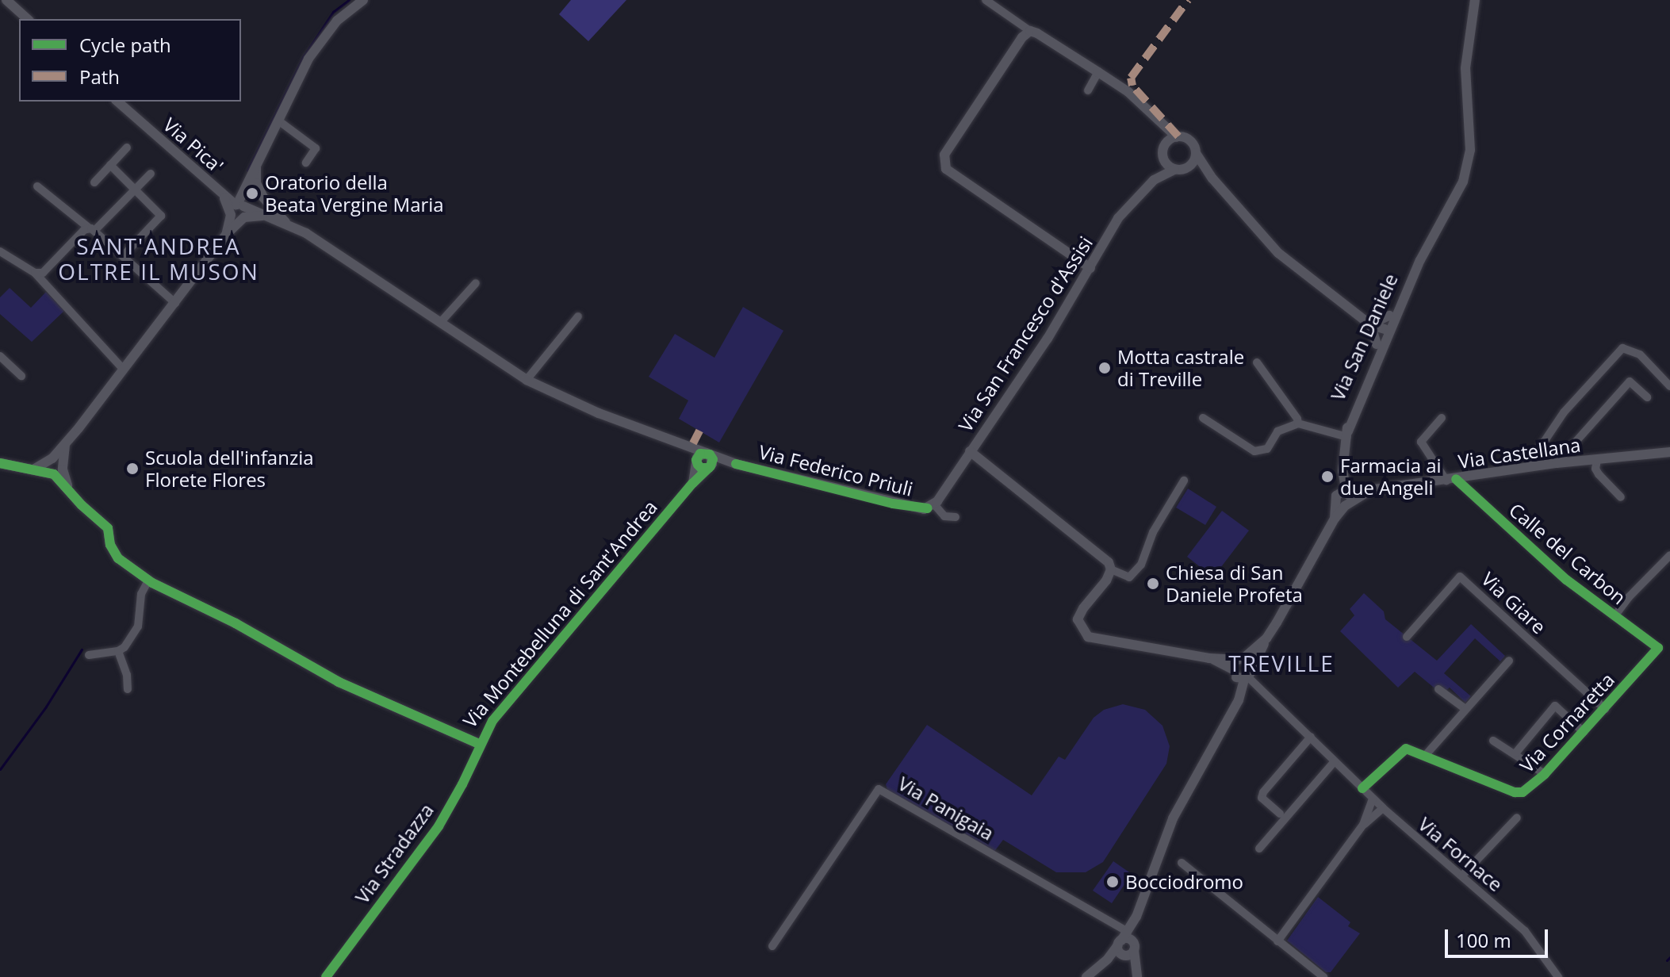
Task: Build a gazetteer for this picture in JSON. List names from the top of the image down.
{
  "streets": {
    "street": [
      "Via Pica'",
      "Via San Francesco d'Assisi",
      "Via San Daniele",
      "Via Castellana",
      "Via Federico Priuli",
      "Calle del Carbon",
      "Via Giare",
      "Via Montebelluna di Sant'Andrea",
      "Via Cornaretta",
      "Via Panigaia",
      "Via Stradazza",
      "Via Fornace"
    ]
  },
  "crossings": [
    ["Via San Francesco d'Assisi", "Via San Daniele"],
    ["Via San Francesco d'Assisi", "Via Federico Priuli"],
    ["Via San Daniele", "Via Castellana"],
    ["Via Castellana", "Calle del Carbon"],
    ["Calle del Carbon", "Via Cornaretta"],
    ["Via Giare", "Via Cornaretta"],
    ["Via Montebelluna di Sant'Andrea", "Via Stradazza"],
    ["Via Cornaretta", "Via Fornace"]
  ],
  "districts": ["SANT'ANDREA OLTRE IL MUSON", "TREVILLE"],
  "places": [
    "Oratorio della Beata Vergine Maria",
    "Motta castrale di Treville",
    "Scuola dell'infanzia Florete Flores",
    "Farmacia ai due Angeli",
    "Chiesa di San Daniele Profeta",
    "Bocciodromo"
  ],
  "legend": ["Cycle path", "Path"],
  "scale_bar": "100 m"
}
